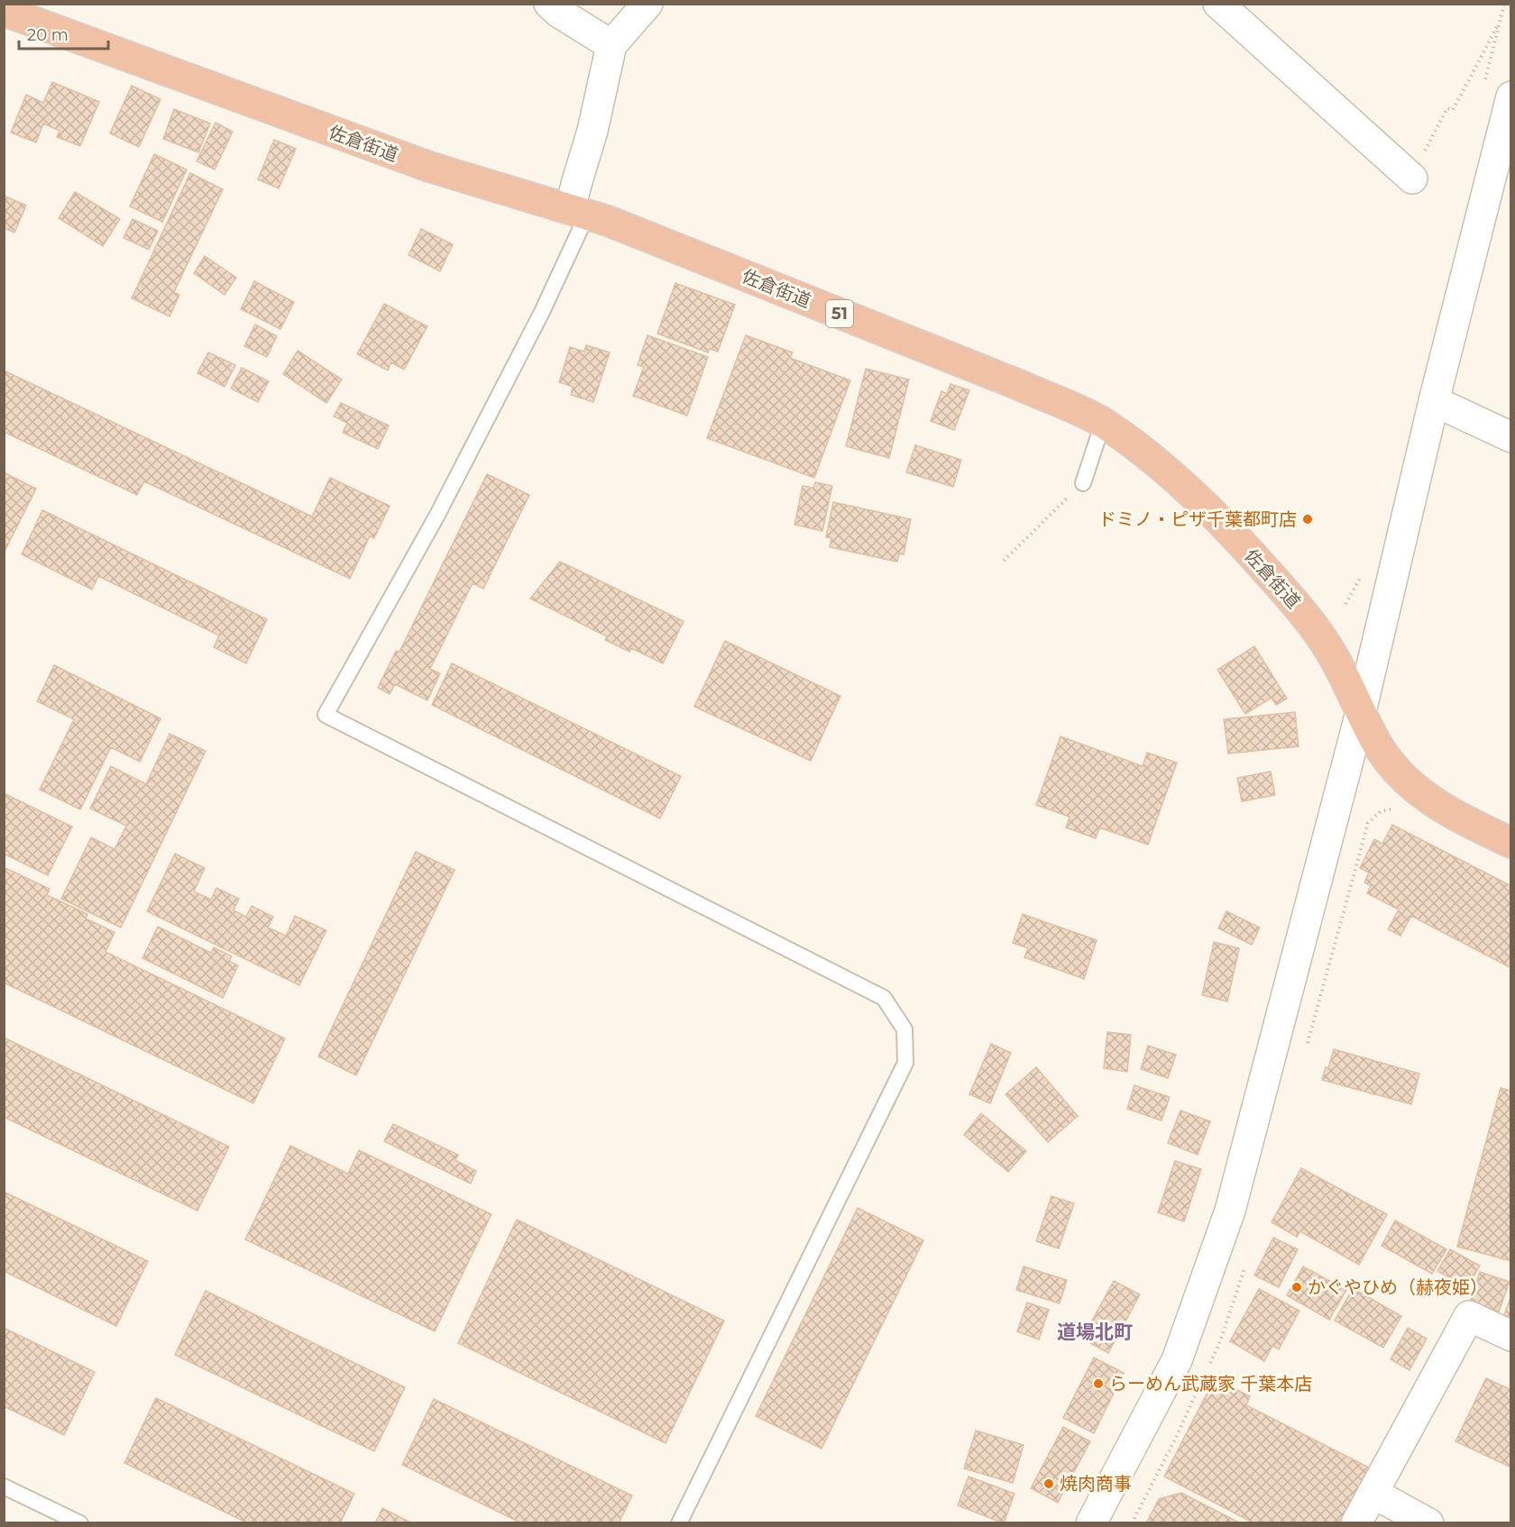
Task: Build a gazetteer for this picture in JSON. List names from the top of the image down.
{
  "streets": {
    "highway": ["佐倉街道", "51"]
  },
  "districts": ["道場北町"],
  "places": [
    "ドミノ・ピザ千葉都町店",
    "かぐやひめ（赫夜姫）",
    "らーめん武蔵家 千葉本店",
    "焼肉商事"
  ],
  "scale_bar": "20 m"
}
